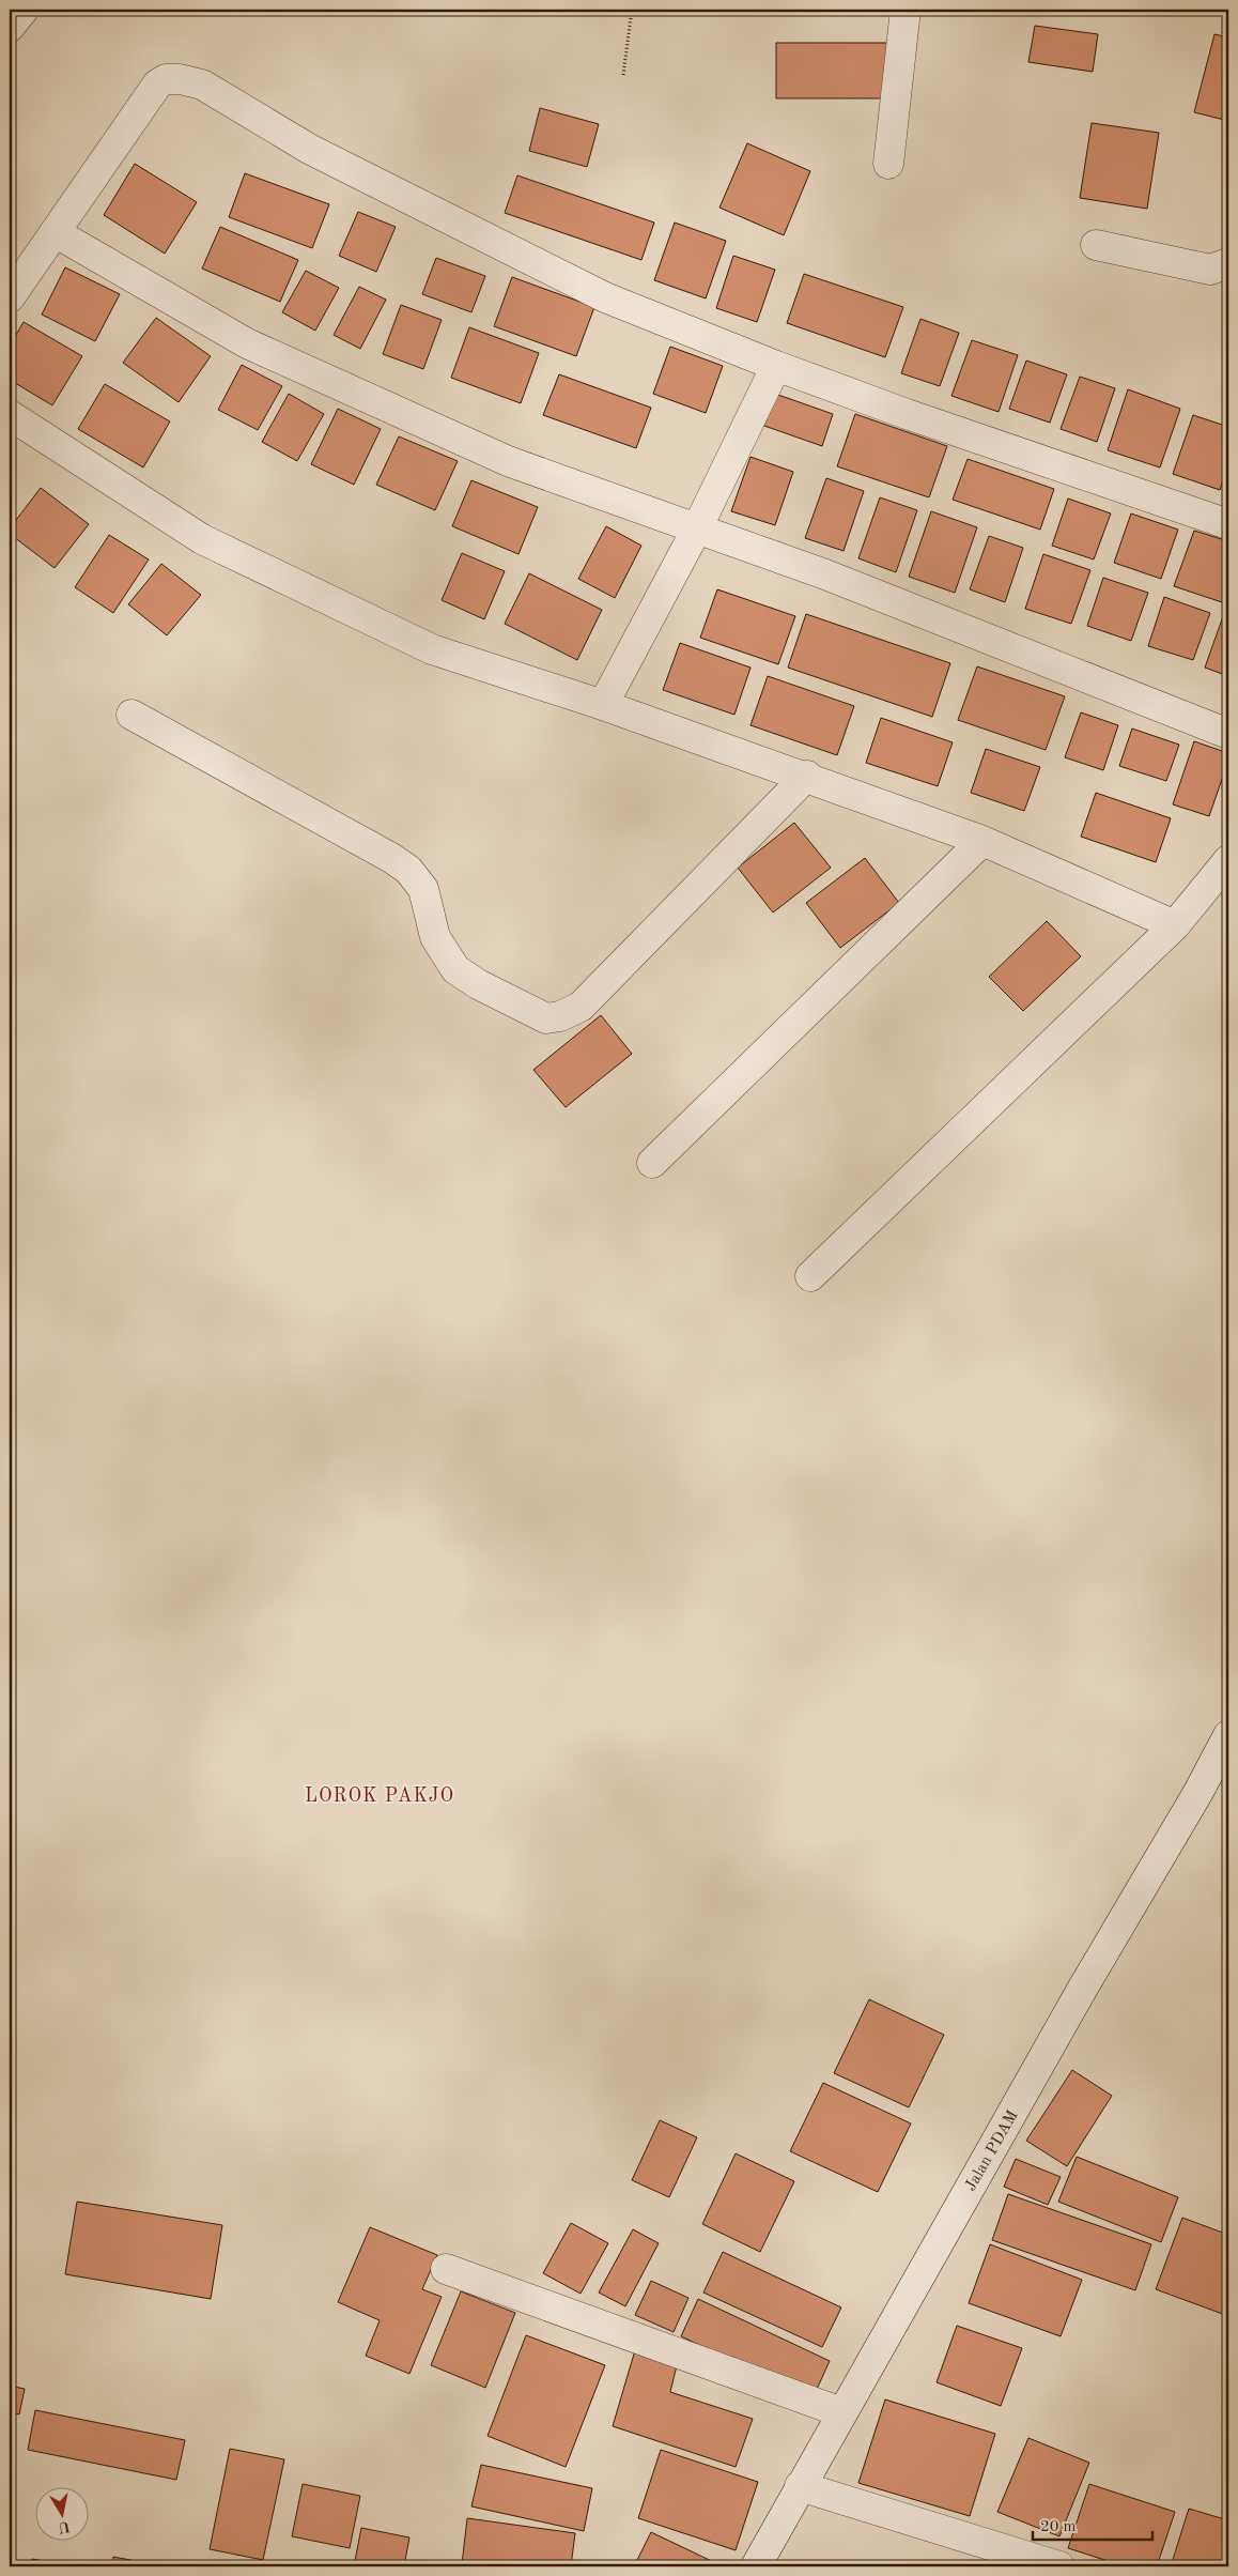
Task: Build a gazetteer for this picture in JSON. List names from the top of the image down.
{
  "streets": {
    "street": ["Jalan PDAM"]
  },
  "districts": ["LOROK PAKJO"],
  "scale_bar": "20 m",
  "north": "bottom"
}
